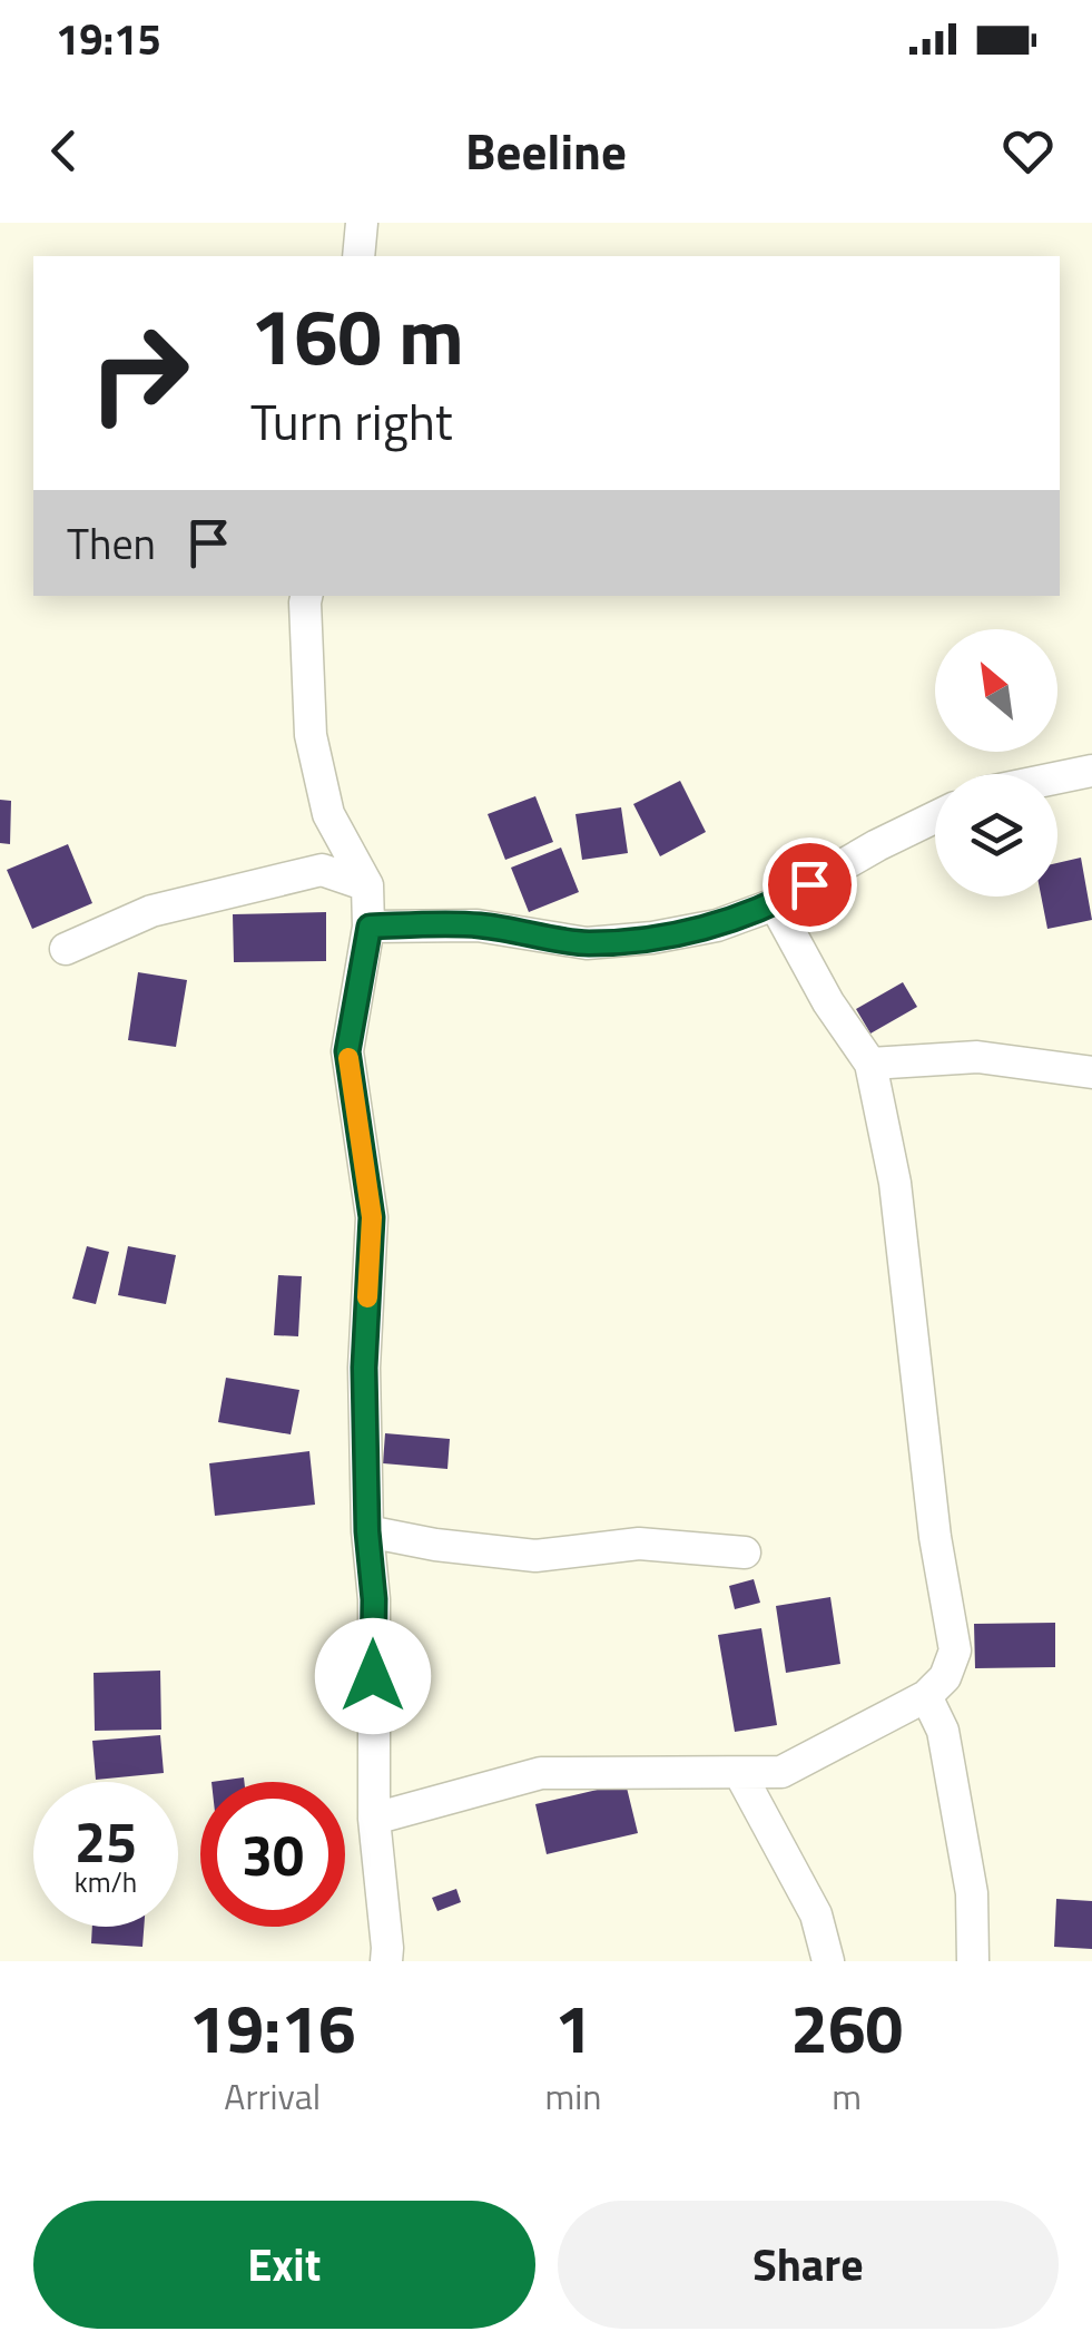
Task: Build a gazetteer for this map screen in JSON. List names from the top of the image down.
{
  "north": "top left",
  "page": {
    "status": "19:15",
    "header": "Beeline",
    "turn": ["160 m", "Turn right"],
    "then": "Then",
    "speed": "25 km/h",
    "limit": "30",
    "eta": [
      "19:16",
      "Arrival",
      "1",
      "min",
      "260",
      "m"
    ],
    "buttons": ["Exit", "Share"]
  }
}
